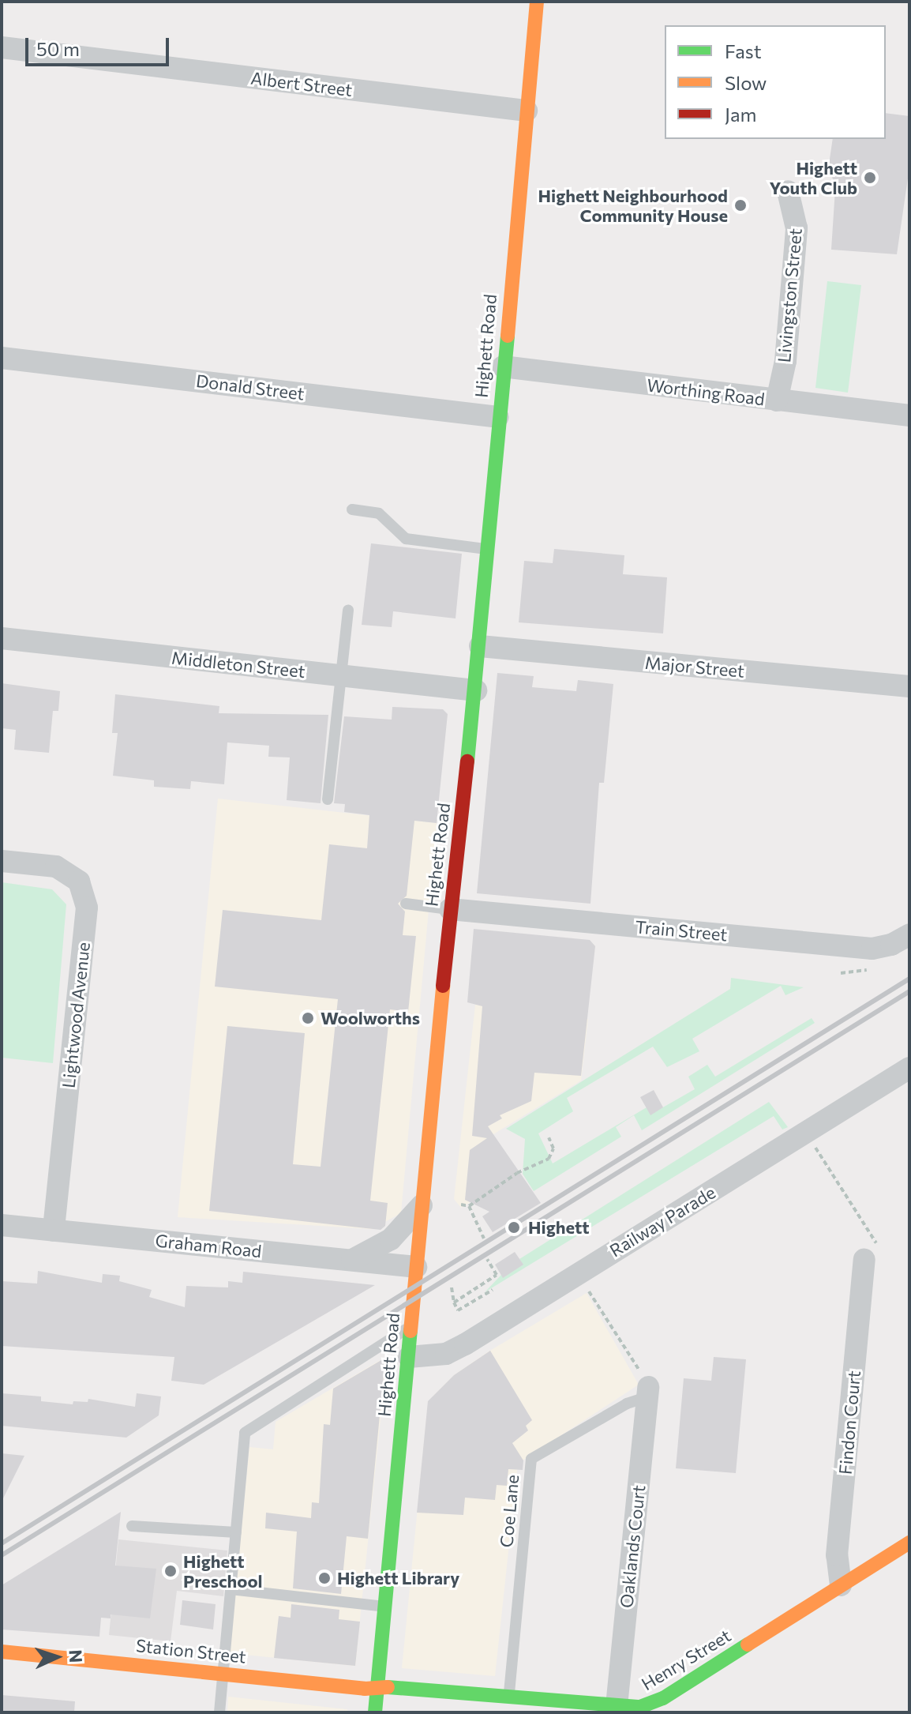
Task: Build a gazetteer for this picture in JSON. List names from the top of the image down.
{
  "streets": {
    "street": [
      "Albert Street",
      "Livingston Street",
      "Highett Road",
      "Donald Street",
      "Worthing Road",
      "Middleton Street",
      "Major Street",
      "Train Street",
      "Lightwood Avenue",
      "Railway Parade",
      "Graham Road",
      "Findon Court",
      "Oaklands Court",
      "Station Street",
      "Henry Street"
    ],
    "lane": ["Coe Lane"]
  },
  "crossings": [
    ["Albert Street", "Highett Road"],
    ["Livingston Street", "Worthing Road"],
    ["Highett Road", "Donald Street"],
    ["Highett Road", "Worthing Road"],
    ["Highett Road", "Middleton Street"],
    ["Highett Road", "Major Street"],
    ["Highett Road", "Train Street"],
    ["Highett Road", "Railway Parade"],
    ["Highett Road", "Graham Road"],
    ["Highett Road", "Station Street"],
    ["Highett Road", "Henry Street"],
    ["Lightwood Avenue", "Graham Road"],
    ["Findon Court", "Henry Street"],
    ["Coe Lane", "Oaklands Court"],
    ["Coe Lane", "Henry Street"],
    ["Oaklands Court", "Henry Street"],
    ["Station Street", "Henry Street"]
  ],
  "places": [
    "Highett Youth Club",
    "Highett Neighbourhood Community House",
    "Woolworths",
    "Highett",
    "Highett Preschool",
    "Highett Library"
  ],
  "legend": ["Fast", "Slow", "Jam"],
  "scale_bar": "50 m",
  "north": "right"
}
